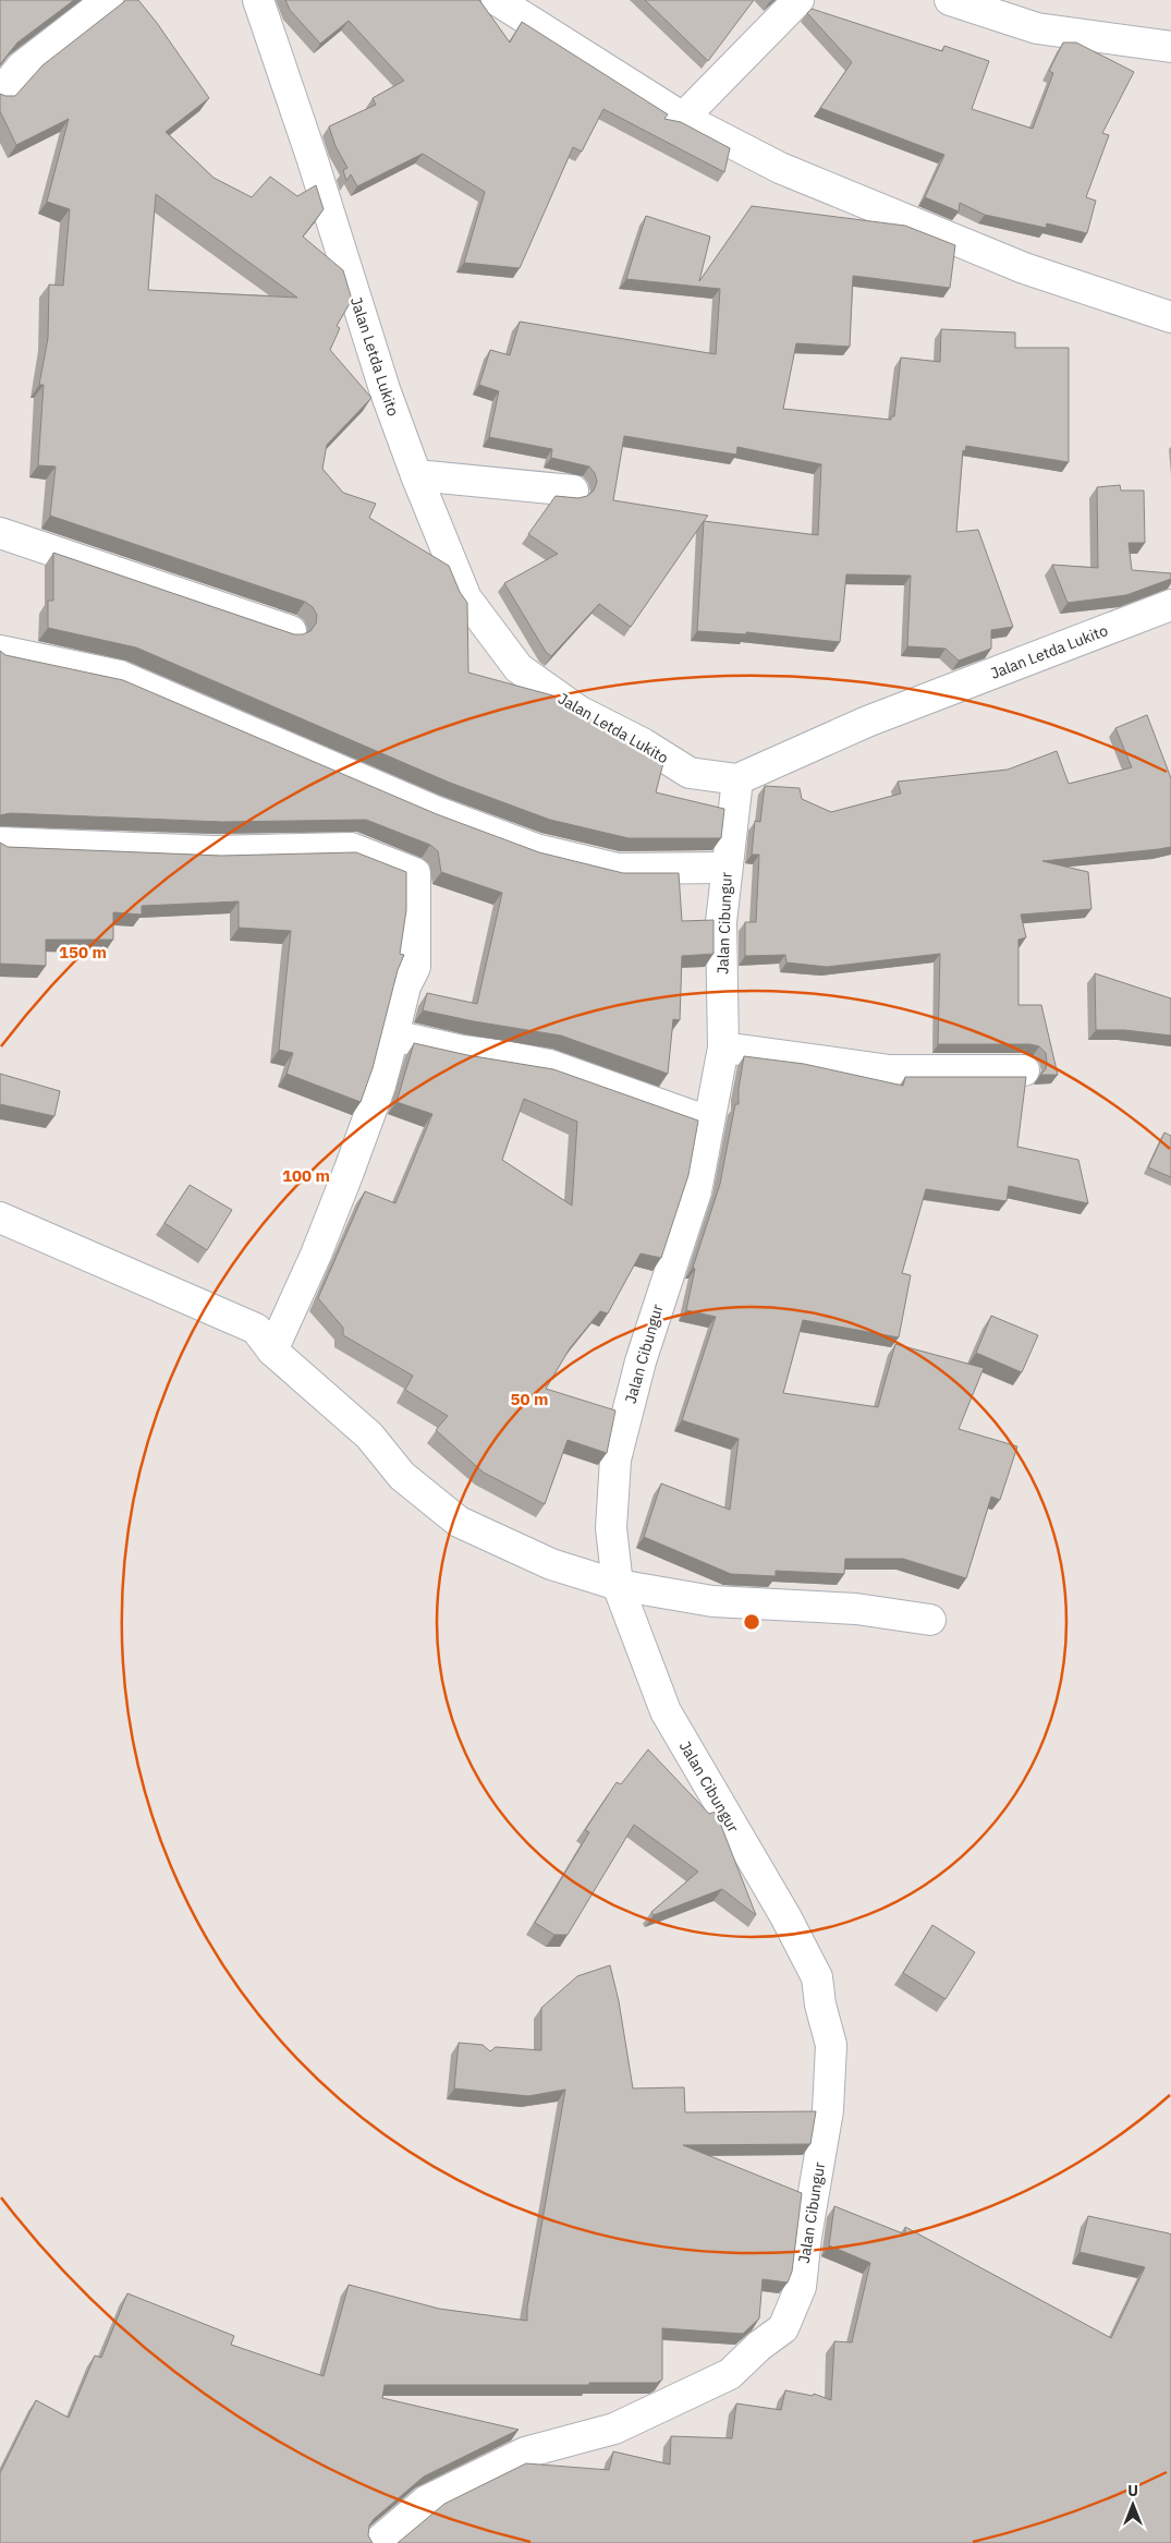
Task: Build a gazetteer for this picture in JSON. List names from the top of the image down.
{
  "streets": {
    "street": ["Jalan Letda Lukito", "Jalan Cibungur"]
  },
  "crossings": [
    ["Jalan Letda Lukito", "Jalan Cibungur"]
  ],
  "north": "top",
  "rings": ["150 m", "100 m", "50 m"]
}
